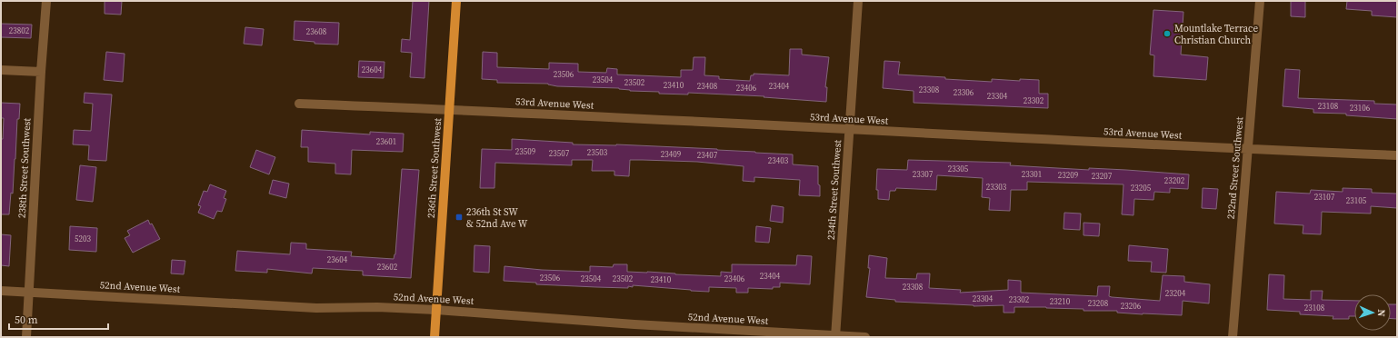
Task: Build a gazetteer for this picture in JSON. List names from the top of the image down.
{
  "streets": {
    "main road": ["236th Street Southwest"],
    "street": [
      "53rd Avenue West",
      "238th Street Southwest",
      "232nd Street Southwest",
      "234th Street Southwest",
      "52nd Avenue West"
    ]
  },
  "crossings": [
    ["53rd Avenue West", "236th Street Southwest"],
    ["53rd Avenue West", "232nd Street Southwest"],
    ["53rd Avenue West", "234th Street Southwest"],
    ["238th Street Southwest", "52nd Avenue West"],
    ["236th Street Southwest", "52nd Avenue West"],
    ["234th Street Southwest", "52nd Avenue West"]
  ],
  "places": {
    "other": ["Mountlake Terrace Christian Church"],
    "transit": ["236th St SW & 52nd Ave W"]
  },
  "house_numbers": [
    "23802",
    "23608",
    "23604",
    "23506",
    "23504",
    "23502",
    "23410",
    "23408",
    "23404",
    "23406",
    "23308",
    "23306",
    "23304",
    "23302",
    "23108",
    "23106",
    "23601",
    "23509",
    "23503",
    "23507",
    "23409",
    "23407",
    "23403",
    "23305",
    "23307",
    "23301",
    "23209",
    "23207",
    "23202",
    "23303",
    "23205",
    "23107",
    "23105",
    "5203",
    "23604",
    "23602",
    "23404",
    "23506",
    "23504",
    "23502",
    "23406",
    "23410",
    "23308",
    "23204",
    "23304",
    "23302",
    "23210",
    "23208",
    "23206",
    "23108"
  ],
  "scale_bar": "50 m",
  "north": "right"
}
